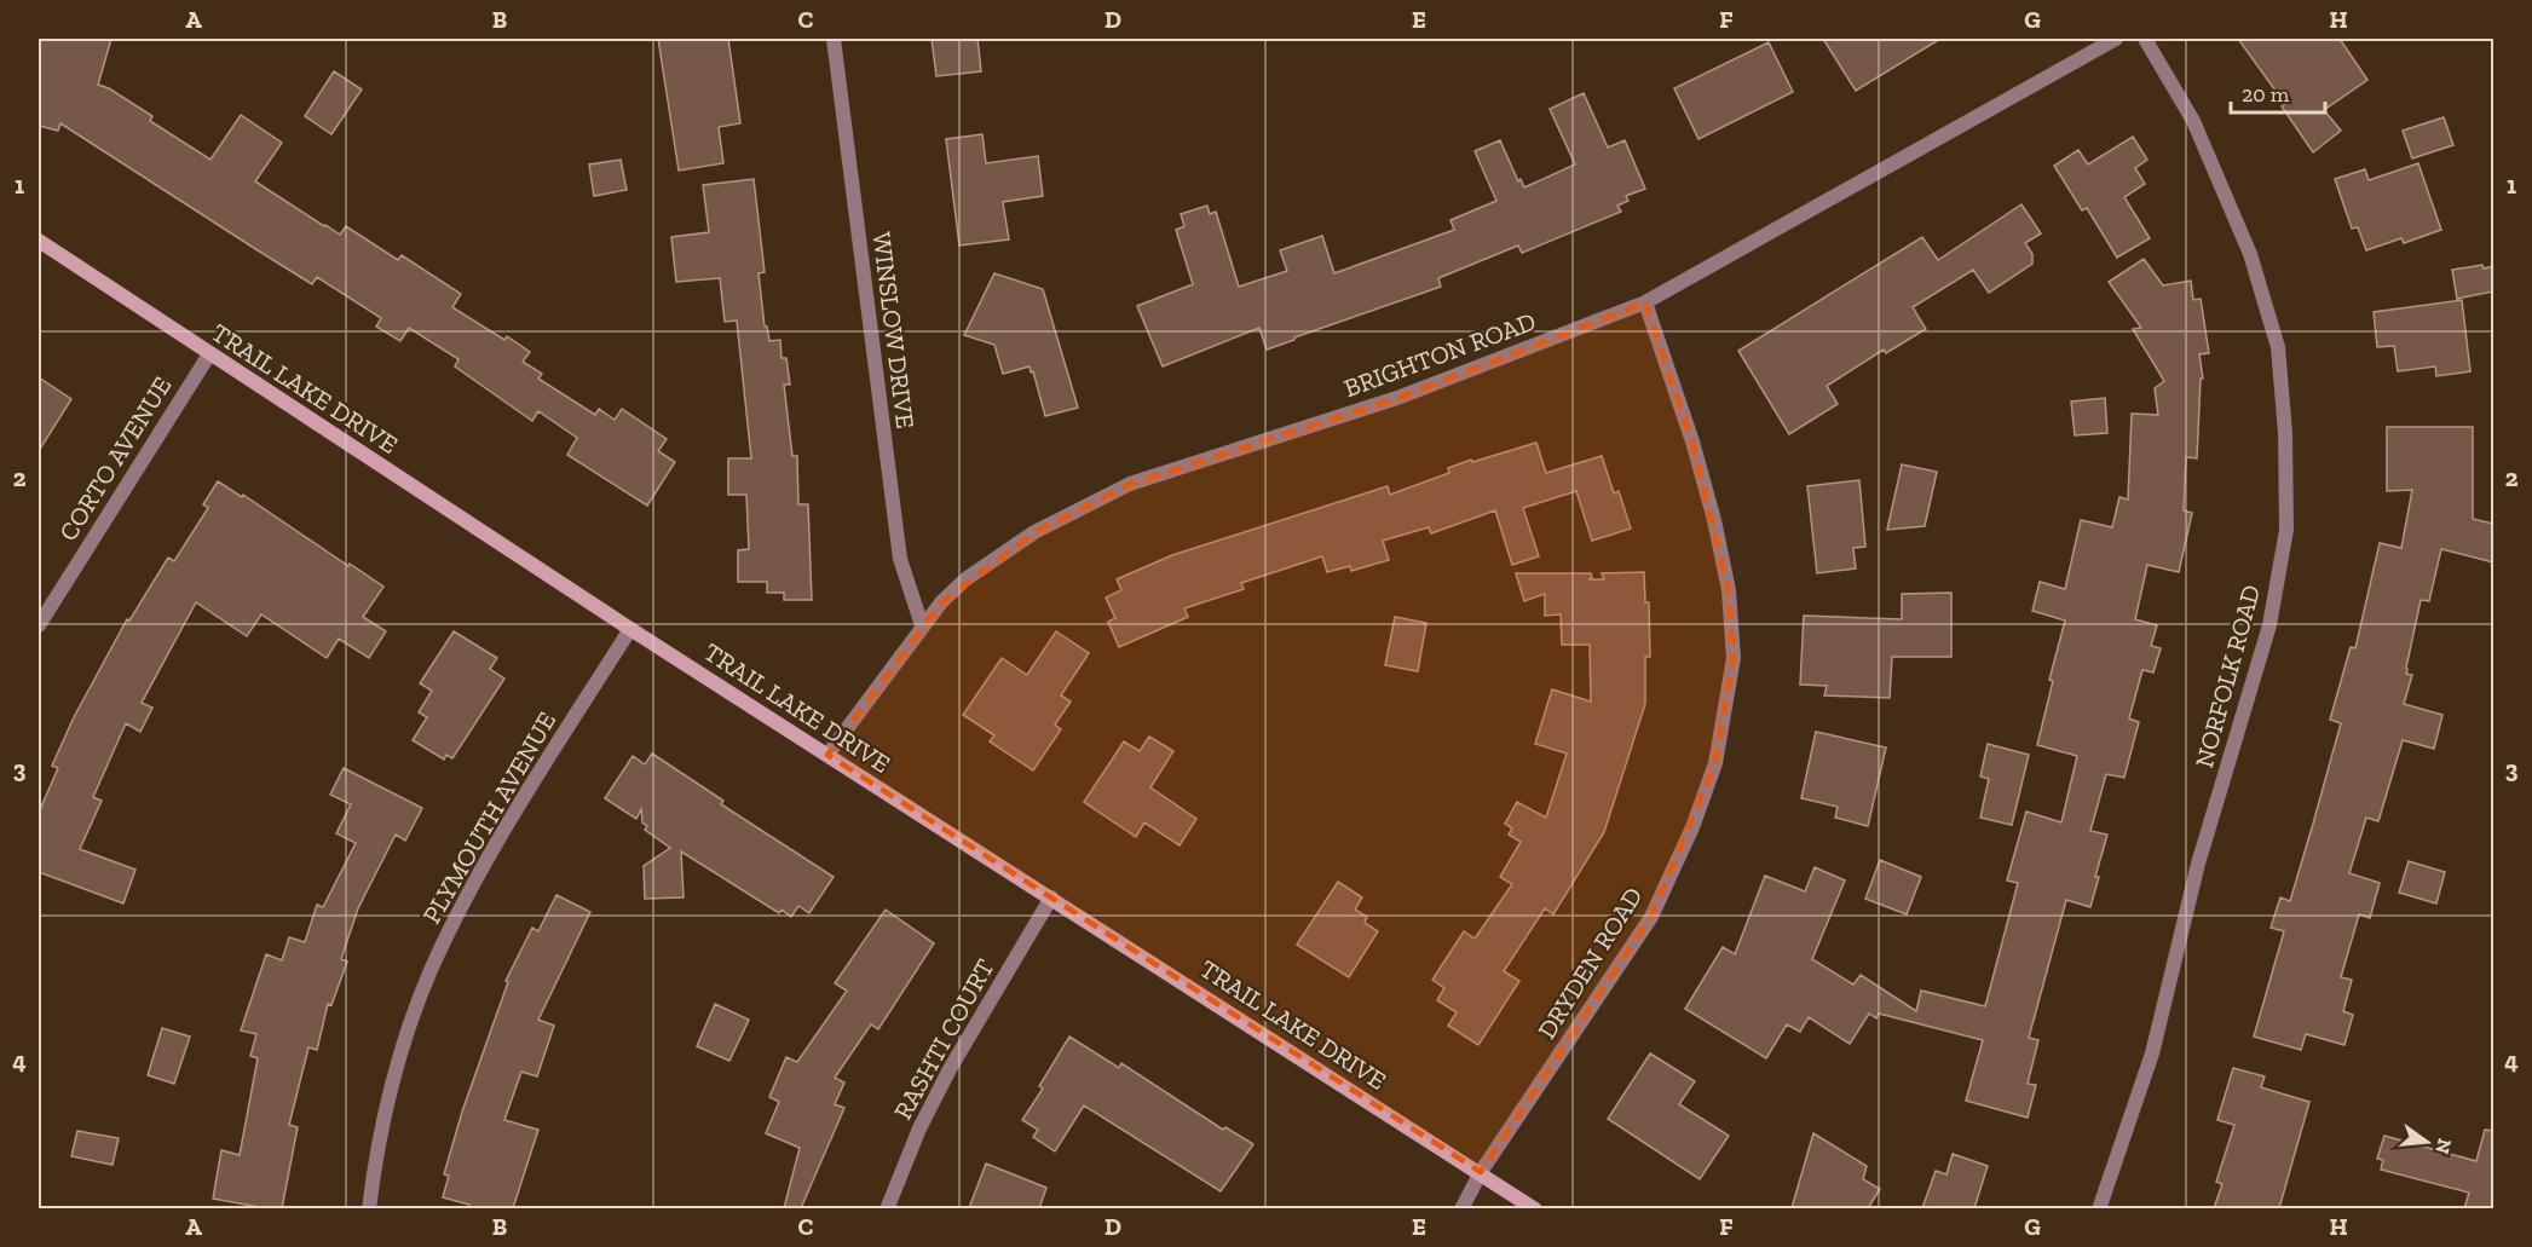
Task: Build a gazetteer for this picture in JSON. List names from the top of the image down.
{
  "streets": {
    "street": [
      "WINSLOW DRIVE",
      "BRIGHTON ROAD",
      "TRAIL LAKE DRIVE",
      "CORTO AVENUE",
      "NORFOLK ROAD",
      "PLYMOUTH AVENUE",
      "DRYDEN ROAD",
      "RASHTI COURT"
    ]
  },
  "crossings": [
    ["WINSLOW DRIVE", "BRIGHTON ROAD"],
    ["BRIGHTON ROAD", "TRAIL LAKE DRIVE"],
    ["BRIGHTON ROAD", "DRYDEN ROAD"],
    ["TRAIL LAKE DRIVE", "CORTO AVENUE"],
    ["TRAIL LAKE DRIVE", "PLYMOUTH AVENUE"],
    ["TRAIL LAKE DRIVE", "DRYDEN ROAD"],
    ["TRAIL LAKE DRIVE", "RASHTI COURT"]
  ],
  "scale_bar": "20 m",
  "north": "right",
  "grid": {
    "columns": [
      "A",
      "B",
      "C",
      "D",
      "E",
      "F",
      "G",
      "H"
    ],
    "rows": [
      "1",
      "2",
      "3",
      "4"
    ]
  }
}
